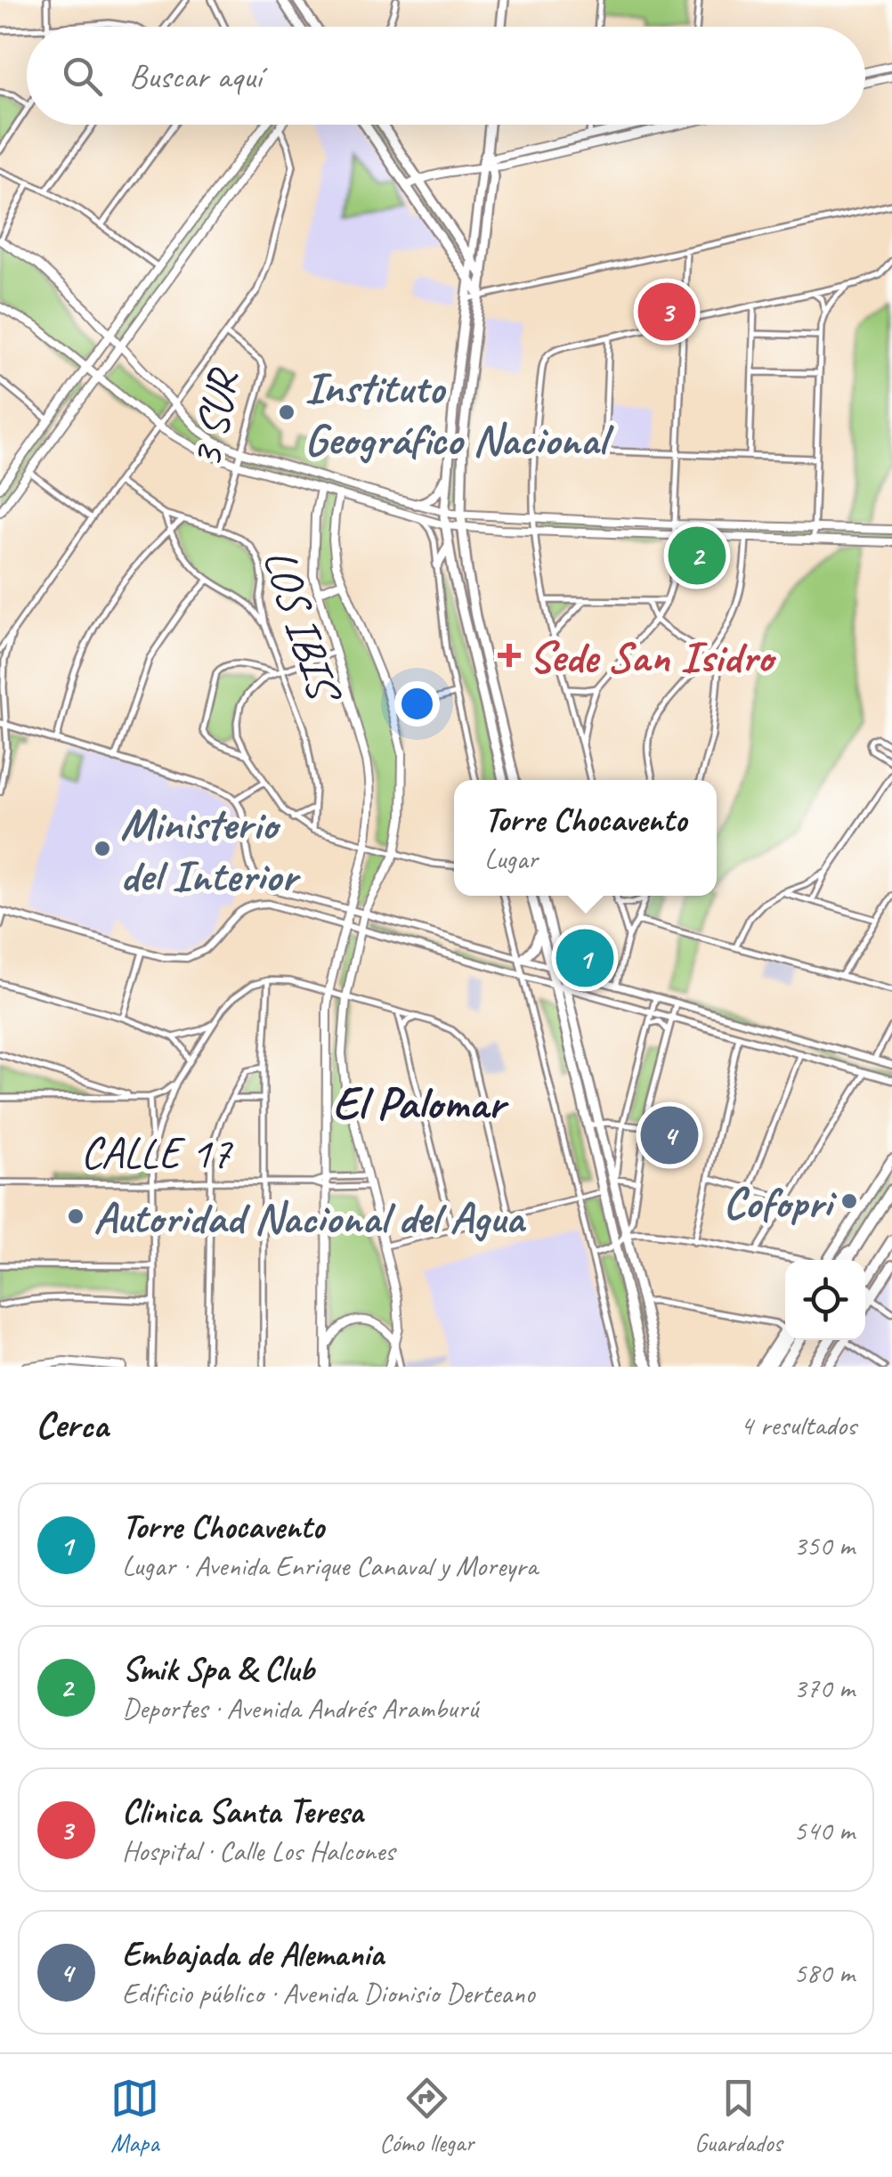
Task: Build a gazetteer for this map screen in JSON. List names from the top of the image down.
{
  "streets": {
    "street": ["3 SUR", "LOS IBIS", "CALLE 17"]
  },
  "crossings": [
    ["3 SUR", "LOS IBIS"]
  ],
  "districts": ["El Palomar"],
  "places": {
    "other": [
      "Instituto Geográfico Nacional",
      "Ministerio del Interior",
      "Cofopri",
      "Autoridad Nacional del Agua"
    ],
    "health": ["Sede San Isidro"]
  },
  "page": {
    "search": "Buscar aquí",
    "pins": [
      "3",
      "2",
      "1",
      "4"
    ],
    "popup": ["Torre Chocavento", "Lugar"],
    "heading": ["Cerca", "4 resultados"],
    "list": [
      {
        "mark": "1",
        "name": "Torre Chocavento",
        "note": "Lugar · Avenida Enrique Canaval y Moreyra",
        "value": "350 m"
      },
      {
        "mark": "2",
        "name": "Smik Spa & Club",
        "note": "Deportes · Avenida Andrés Aramburú",
        "value": "370 m"
      },
      {
        "mark": "3",
        "name": "Clinica Santa Teresa",
        "note": "Hospital · Calle Los Halcones",
        "value": "540 m"
      },
      {
        "mark": "4",
        "name": "Embajada de Alemania",
        "note": "Edificio público · Avenida Dionisio Derteano",
        "value": "580 m"
      }
    ],
    "nav": ["Mapa", "Cómo llegar", "Guardados"]
  }
}
